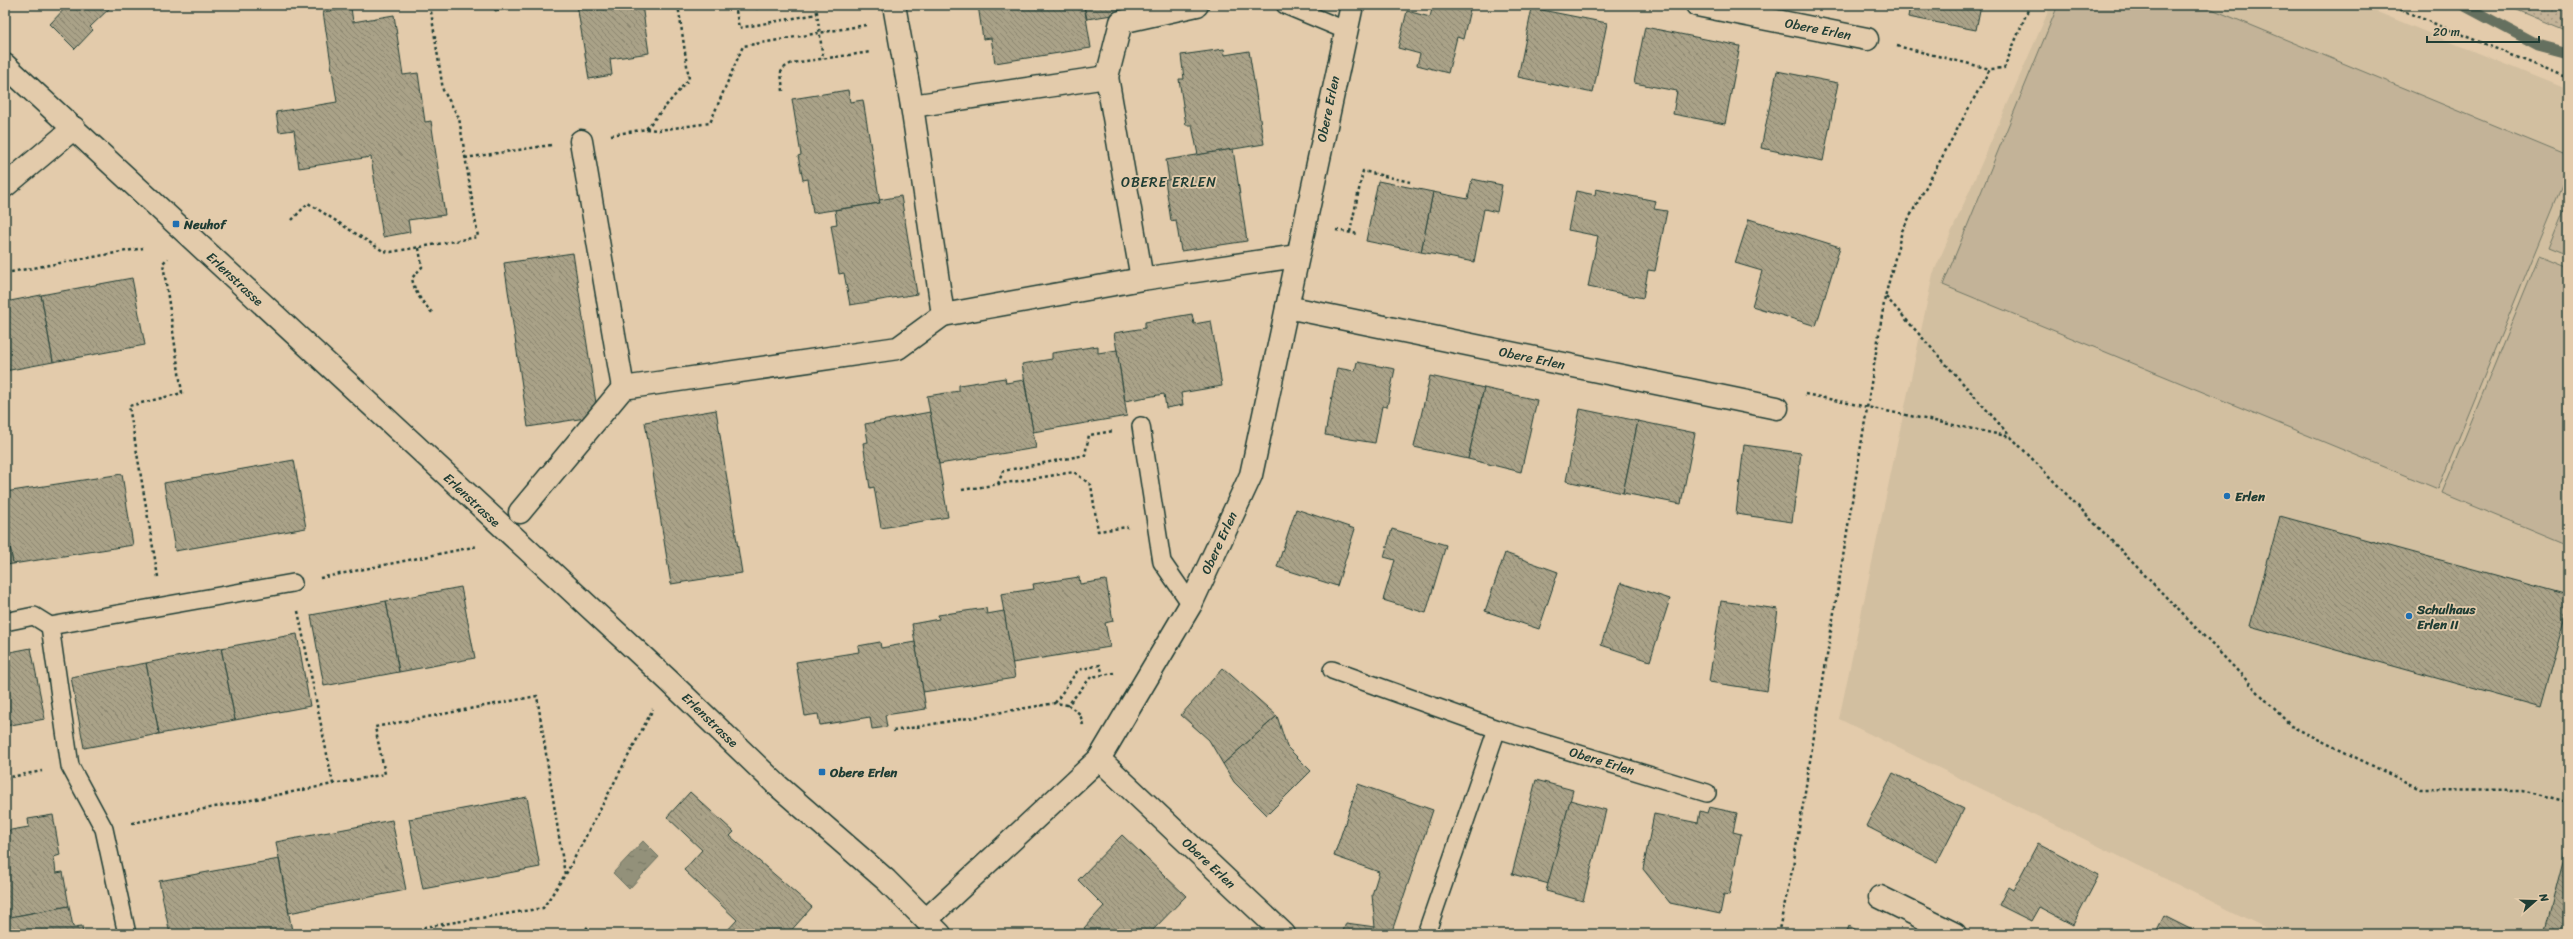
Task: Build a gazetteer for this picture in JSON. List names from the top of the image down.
{
  "streets": {
    "street": ["Obere Erlen", "Erlenstrasse"]
  },
  "crossings": [
    ["Obere Erlen", "Erlenstrasse"]
  ],
  "districts": ["OBERE ERLEN"],
  "places": {
    "transit": ["Neuhof", "Obere Erlen"],
    "other": ["Erlen", "Schulhaus Erlen II"]
  },
  "scale_bar": "20 m",
  "north": "right"
}
